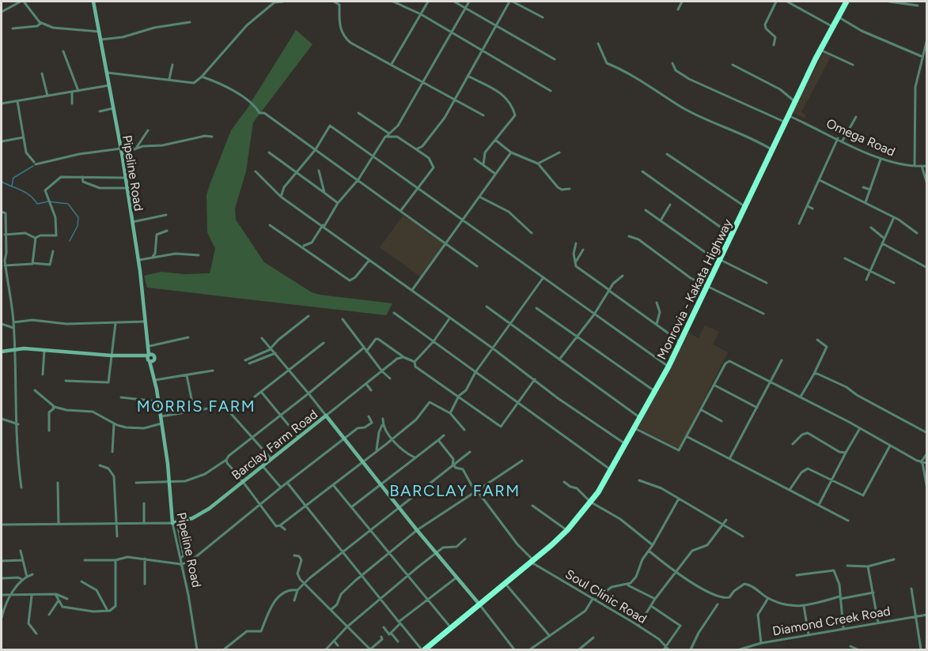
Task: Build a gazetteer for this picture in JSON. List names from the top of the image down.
{
  "streets": {
    "highway": ["Monrovia - Kakata Highway"],
    "street": [
      "Omega Road",
      "Pipeline Road",
      "Barclay Farm Road",
      "Soul Clinic Road",
      "Diamond Creek Road"
    ]
  },
  "crossings": [
    ["Omega Road", "Monrovia - Kakata Highway"],
    ["Pipeline Road", "Barclay Farm Road"],
    ["Monrovia - Kakata Highway", "Barclay Farm Road"],
    ["Monrovia - Kakata Highway", "Soul Clinic Road"]
  ],
  "districts": ["MORRIS FARM", "BARCLAY FARM"]
}
